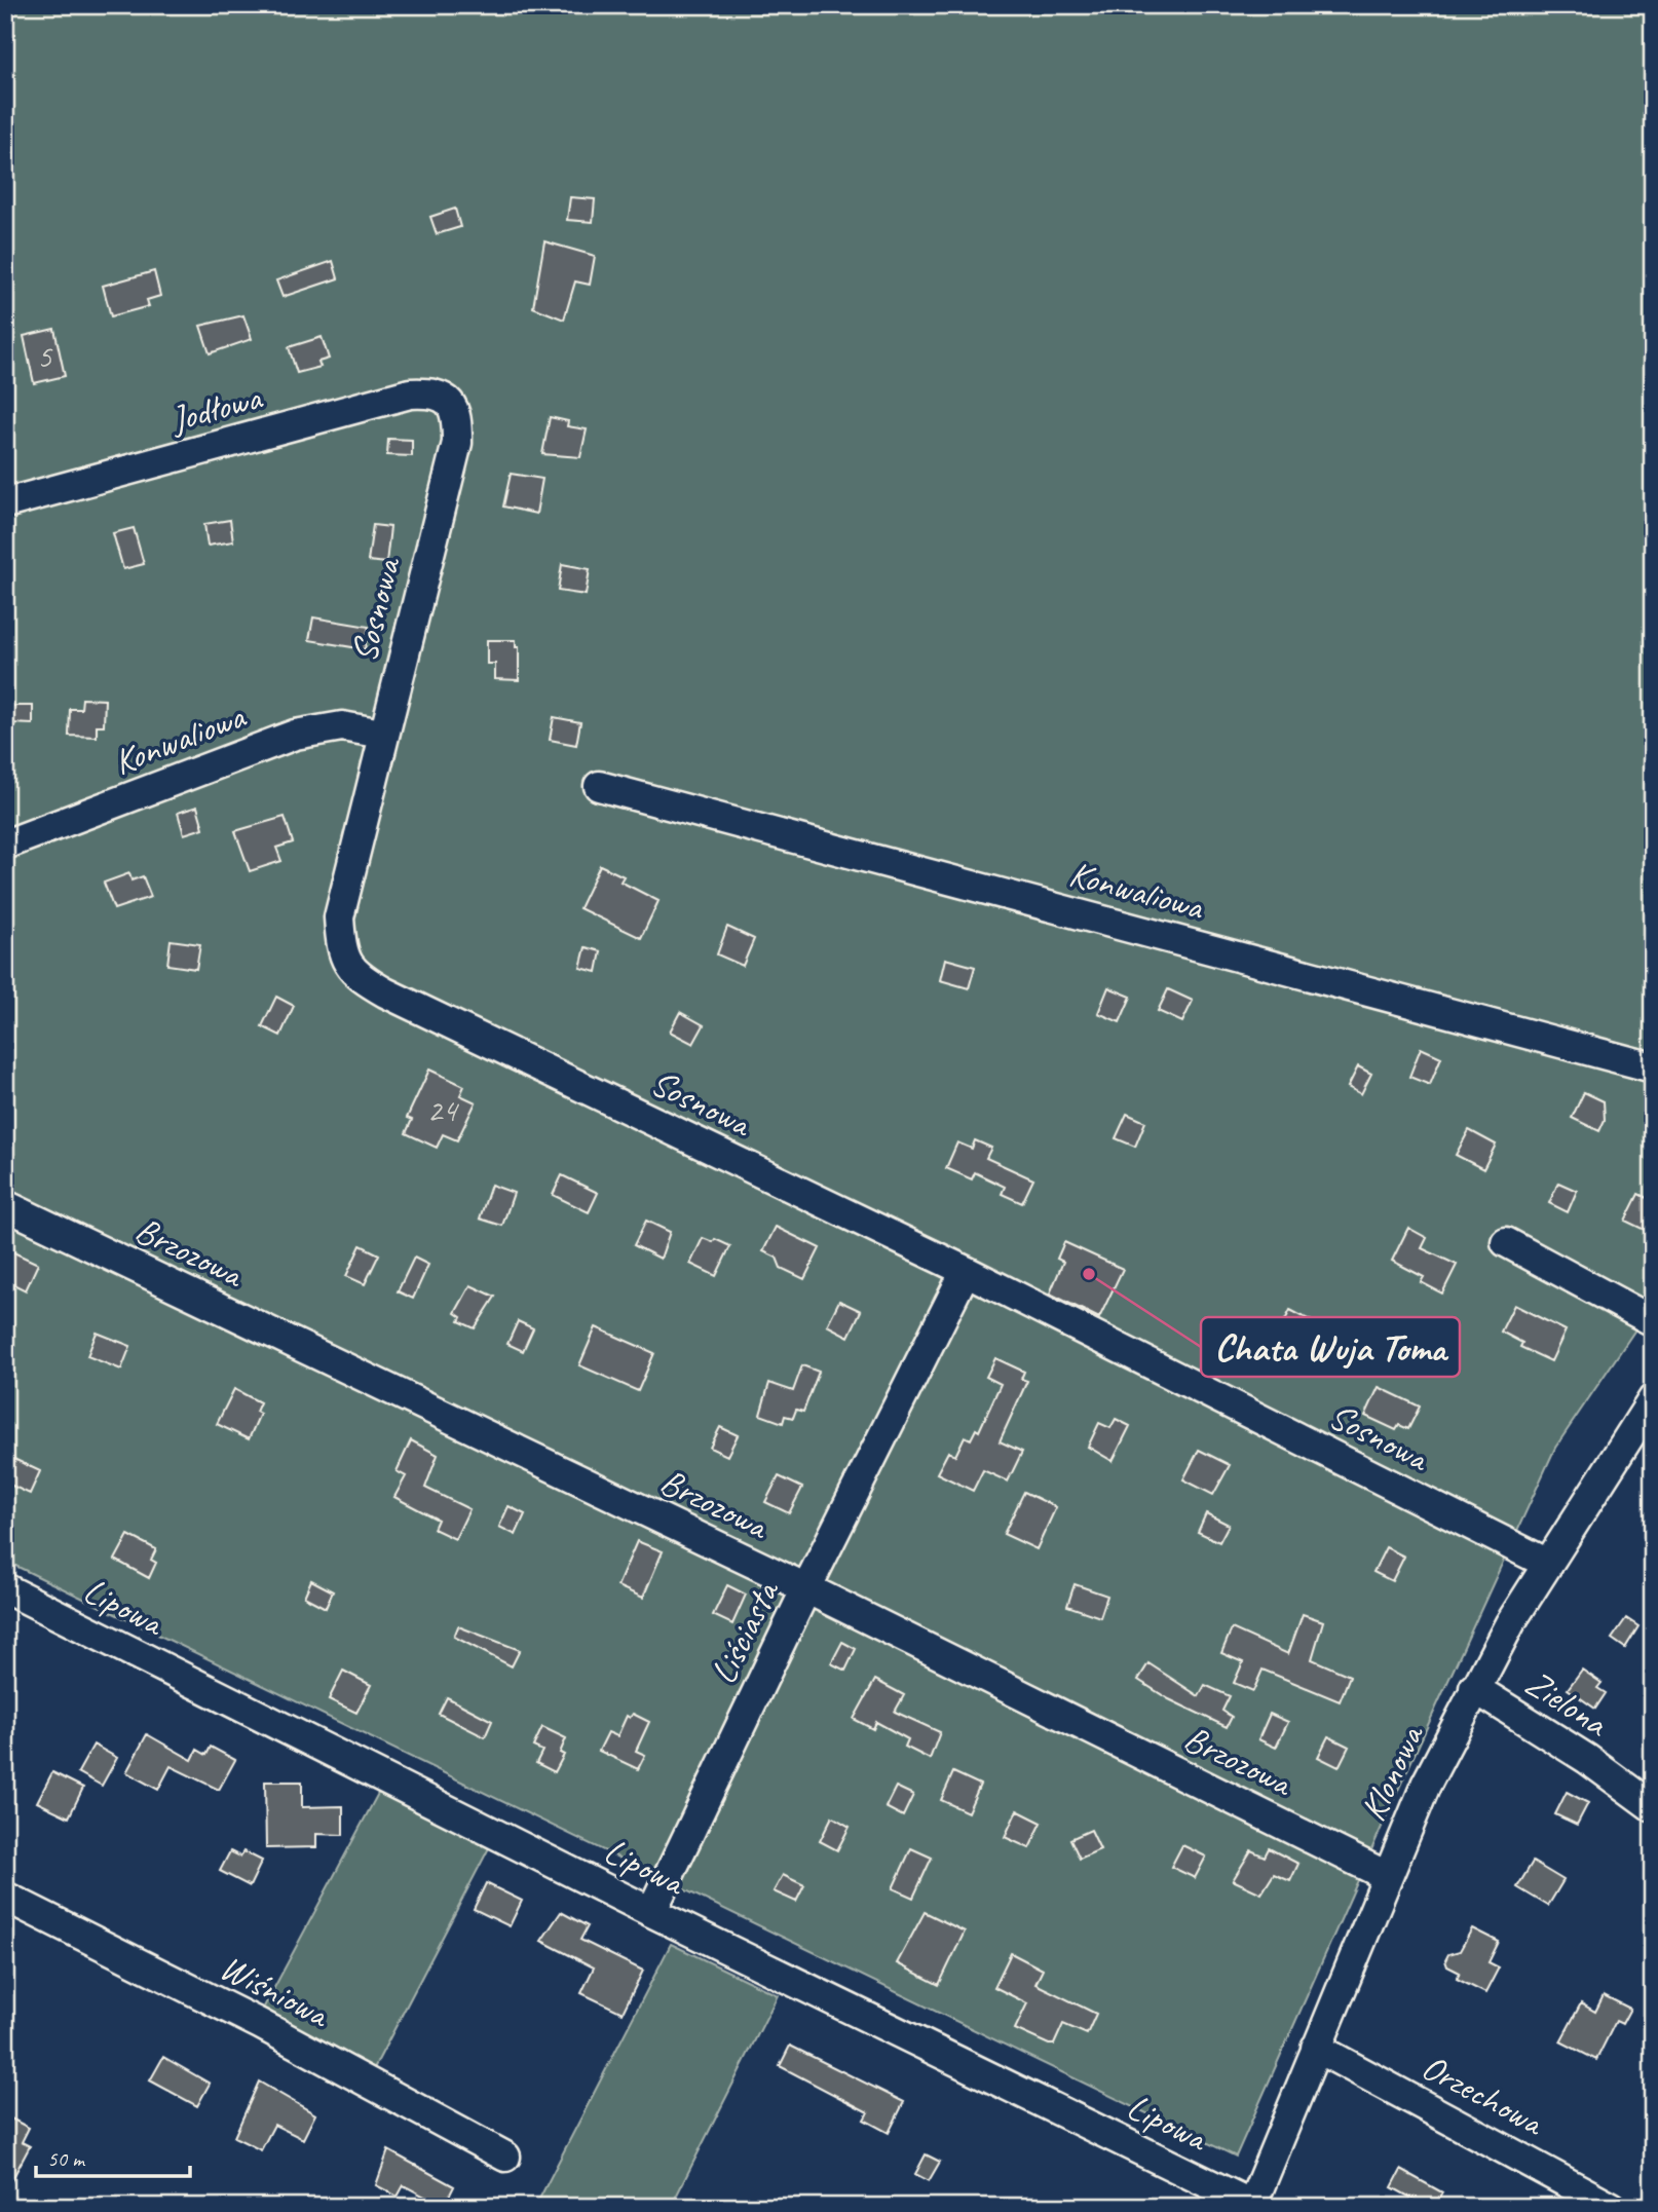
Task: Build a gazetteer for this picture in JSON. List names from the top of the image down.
{
  "streets": {
    "street": [
      "Jodłowa",
      "Sosnowa",
      "Konwaliowa",
      "Brzozowa",
      "Lipowa",
      "Liściasta",
      "Zielona",
      "Klonowa",
      "Wiśniowa",
      "Orzechowa"
    ]
  },
  "crossings": [
    ["Jodłowa", "Sosnowa"],
    ["Sosnowa", "Konwaliowa"],
    ["Sosnowa", "Liściasta"],
    ["Sosnowa", "Klonowa"],
    ["Brzozowa", "Liściasta"],
    ["Brzozowa", "Klonowa"],
    ["Lipowa", "Liściasta"],
    ["Lipowa", "Klonowa"],
    ["Zielona", "Klonowa"],
    ["Klonowa", "Orzechowa"]
  ],
  "places": ["Chata Wuja Toma"],
  "house_numbers": ["5", "24"],
  "scale_bar": "50 m"
}
